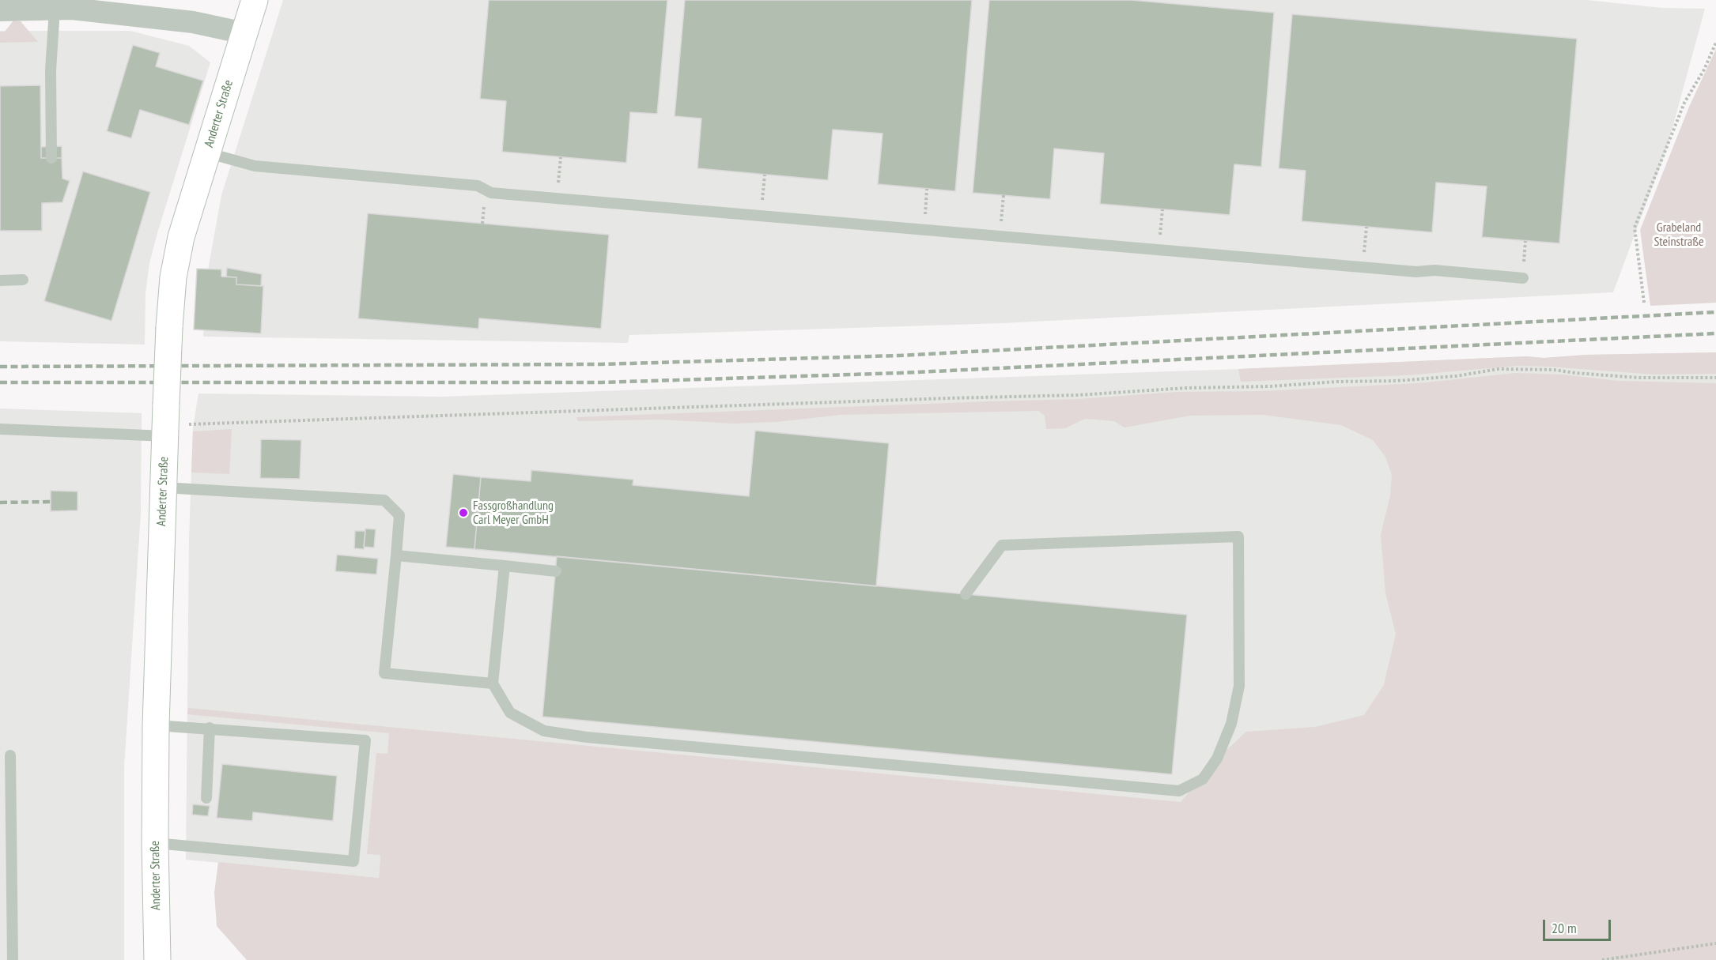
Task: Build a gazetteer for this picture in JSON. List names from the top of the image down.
{
  "streets": {
    "main road": ["Anderter Straße"]
  },
  "parks": ["Grabeland Steinstraße"],
  "places": ["Fassgroßhandlung Carl Meyer GmbH"],
  "scale_bar": "20 m"
}
